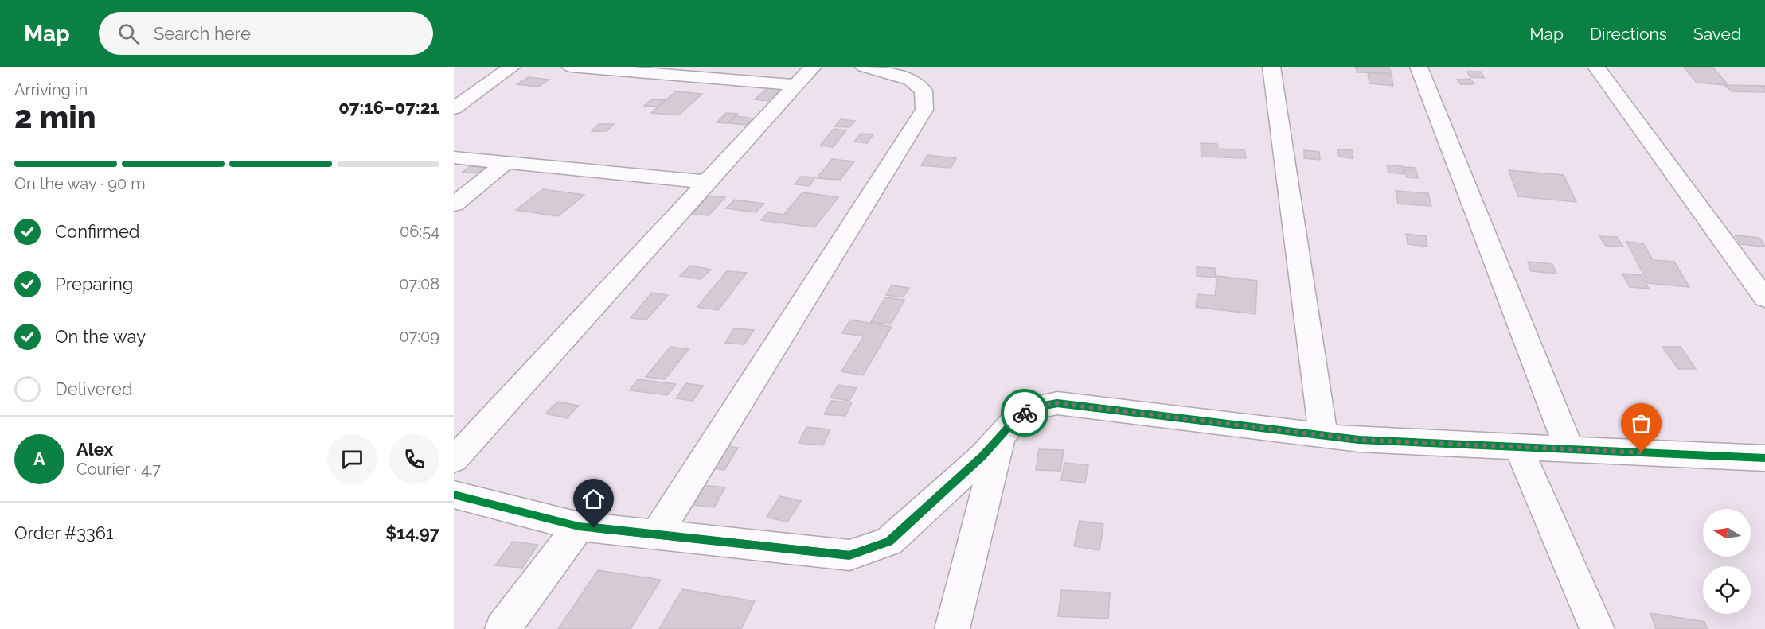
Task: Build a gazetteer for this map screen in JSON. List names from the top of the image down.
{
  "north": "left",
  "page": {
    "header": "Map",
    "search": "Search here",
    "nav": ["Map", "Directions", "Saved"],
    "heading": ["2 min", "Arriving in", "07:16–07:21"],
    "panel": [
      "Alex",
      "Courier · 4.7",
      "Order #3361",
      "$14.97"
    ],
    "bar": "On the way · 90 m",
    "list": [
      ["Confirmed", "06:54"],
      ["Preparing", "07:08"],
      ["On the way", "07:09"],
      "Delivered"
    ],
    "round": "A"
  }
}
